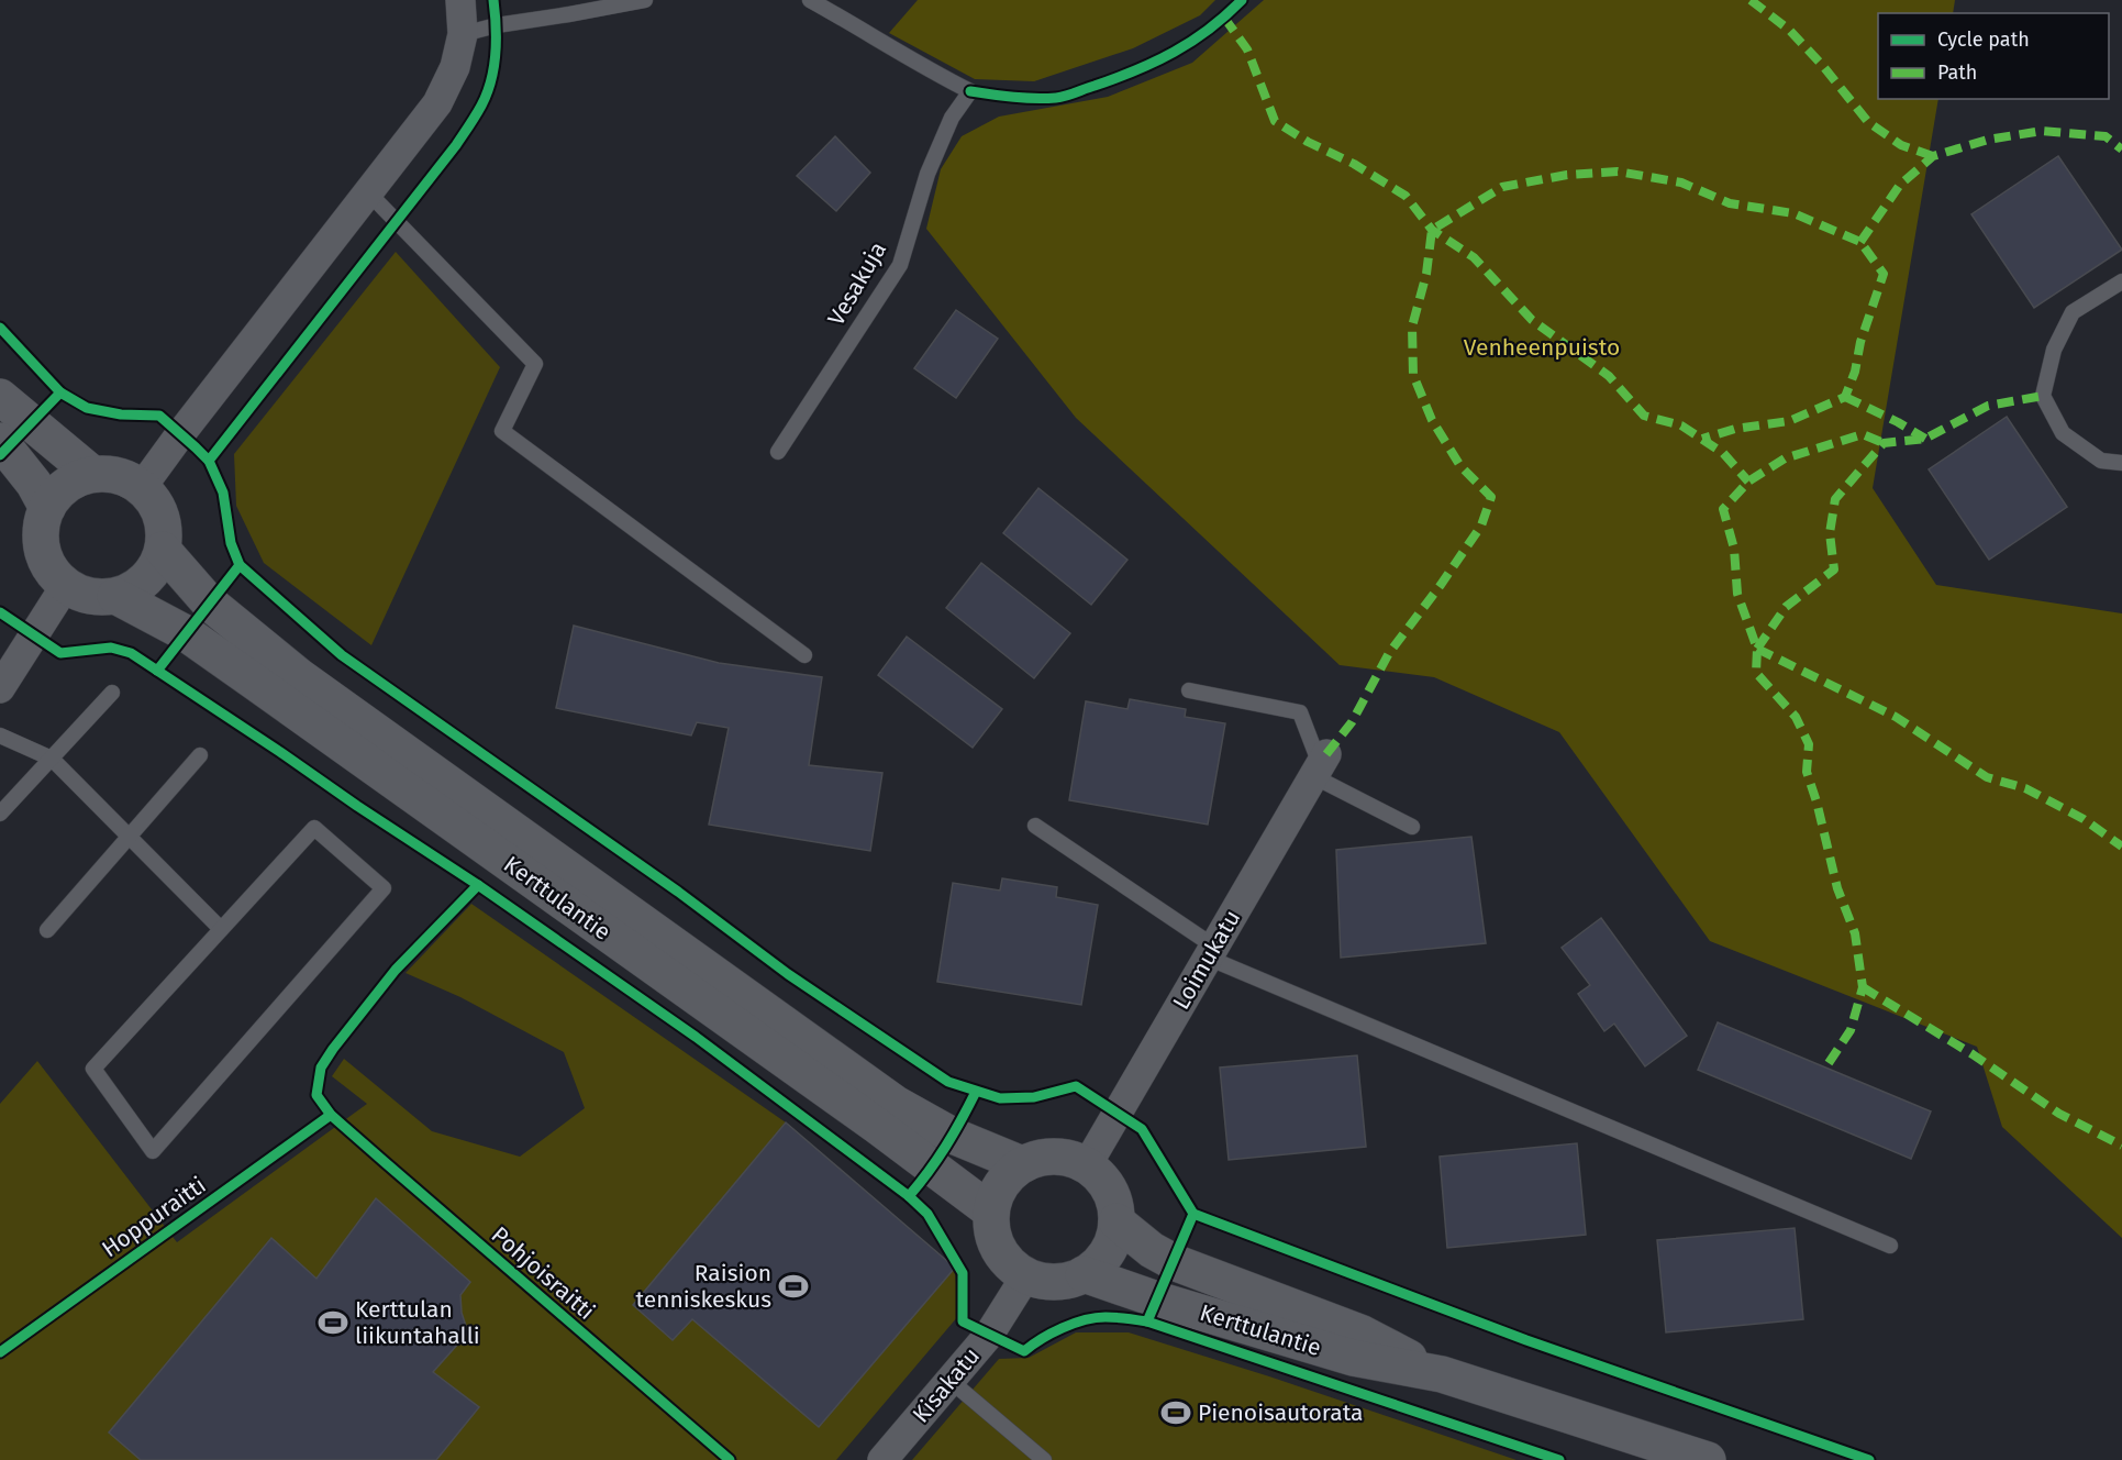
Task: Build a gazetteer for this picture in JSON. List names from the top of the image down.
{
  "streets": {
    "street": ["Kerttulantie", "Loimukatu", "Kisakatu"],
    "lane": ["Vesakuja"],
    "cycle path": ["Hoppuraitti", "Pohjoisraitti"]
  },
  "crossings": [
    ["Kerttulantie", "Loimukatu"],
    ["Kerttulantie", "Kisakatu"],
    ["Loimukatu", "Kisakatu"]
  ],
  "parks": ["Venheenpuisto"],
  "places": {
    "sports": ["Raision tenniskeskus", "Kerttulan liikuntahalli", "Pienoisautorata"]
  },
  "legend": ["Cycle path", "Path"]
}
